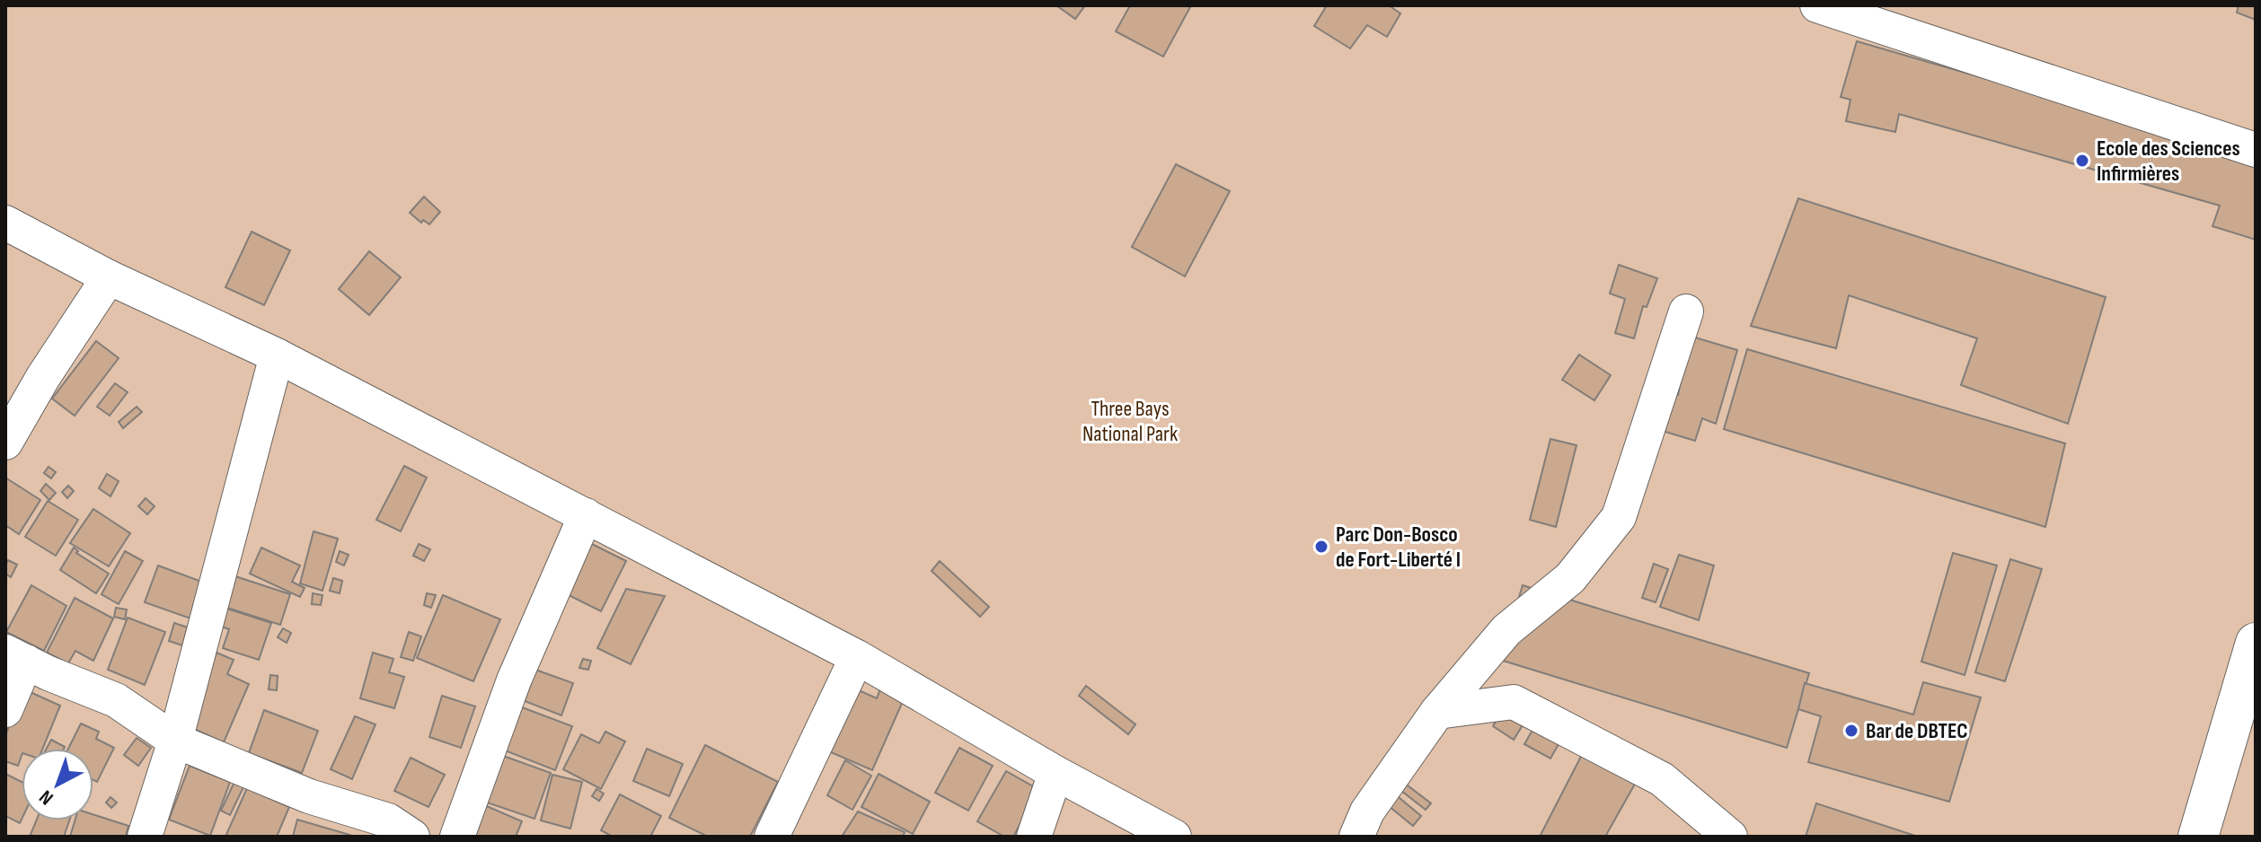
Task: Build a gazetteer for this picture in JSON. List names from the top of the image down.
{
  "parks": ["Three Bays National Park"],
  "places": ["Ecole des Sciences Infirmières", "Parc Don-Bosco de Fort-Liberté I", "Bar de DBTEC"],
  "north": "bottom left"
}
